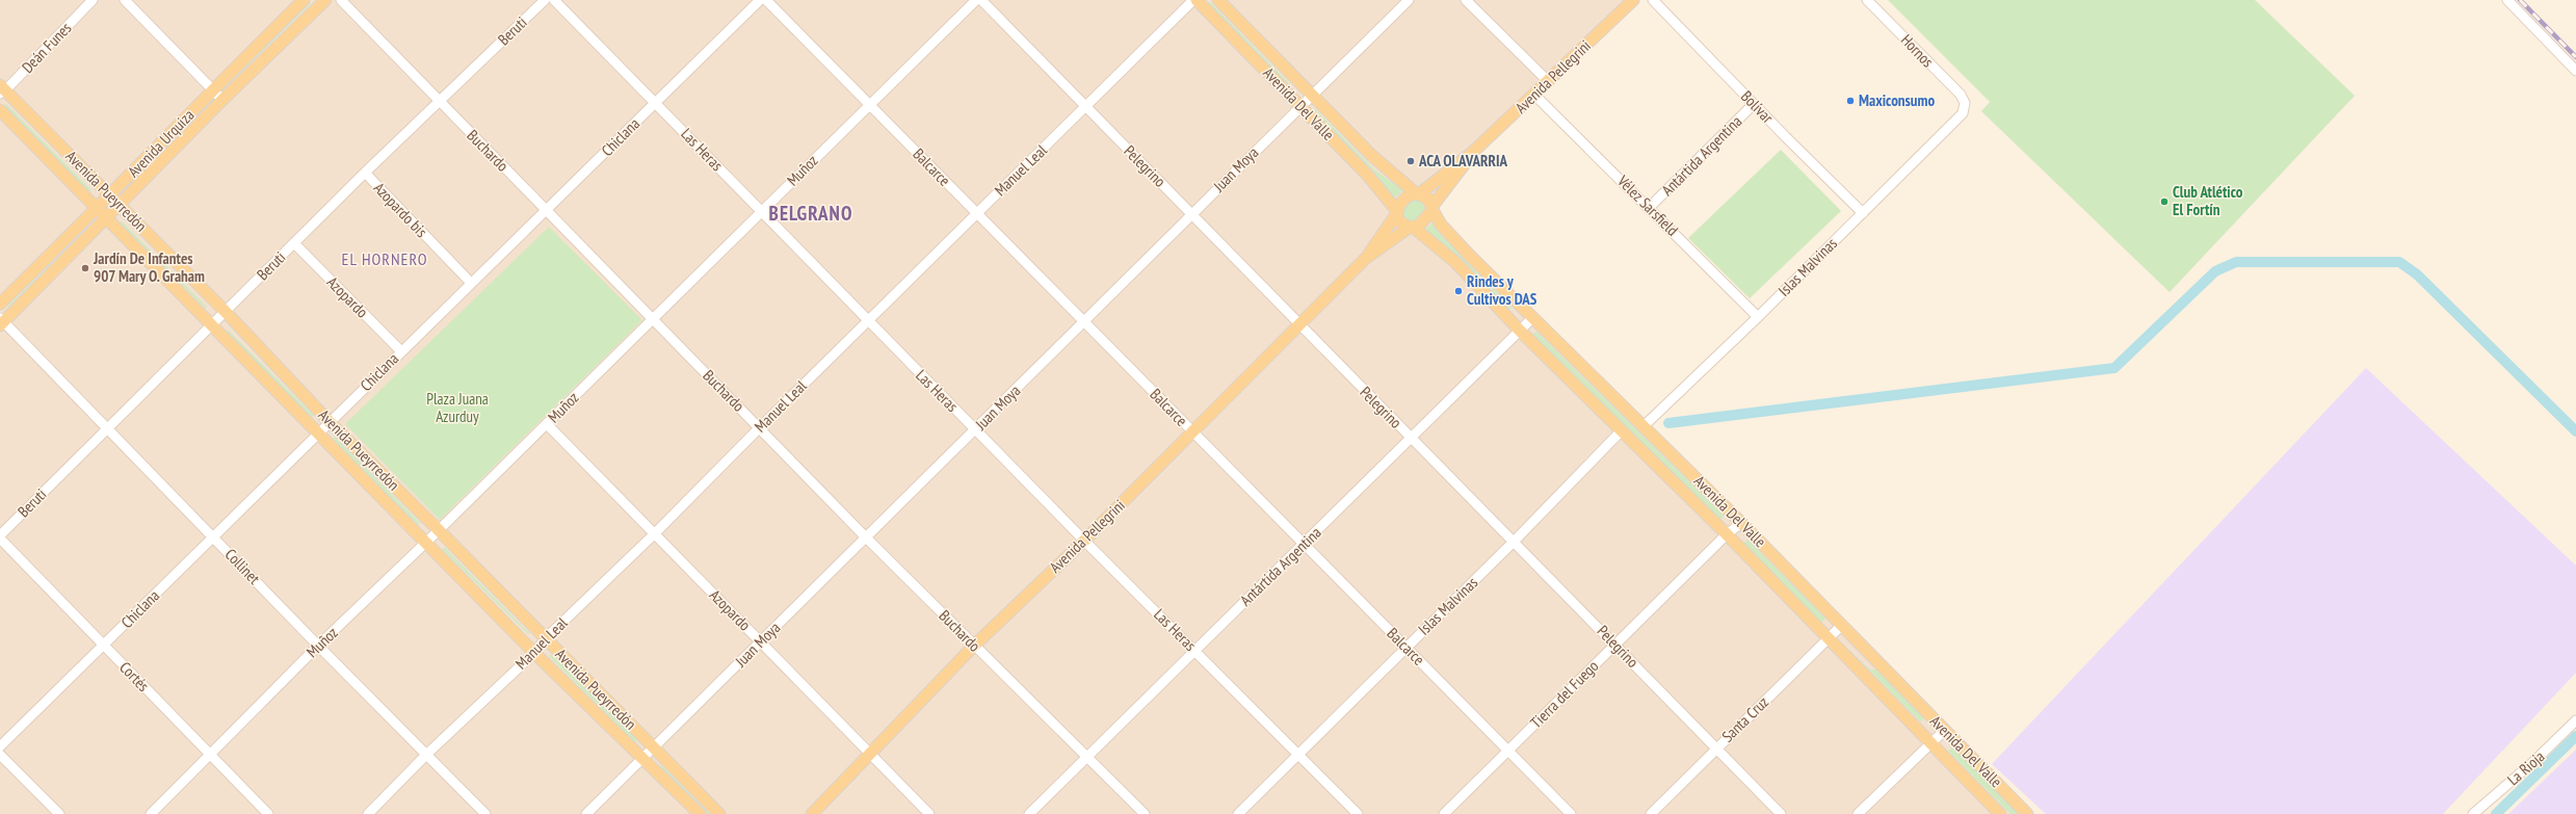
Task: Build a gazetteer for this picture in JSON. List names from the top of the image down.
{
  "streets": {
    "main road": [
      "Avenida Pellegrini",
      "Avenida Del Valle",
      "Avenida Urquiza",
      "Avenida Pueyrredón"
    ],
    "street": [
      "Beruti",
      "Deán Funes",
      "Hornos",
      "Bolívar",
      "Chiclana",
      "Las Heras",
      "Buchardo",
      "Antártida Argentina",
      "Pelegrino",
      "Balcarce",
      "Juan Moya",
      "Muñoz",
      "Manuel Leal",
      "Vélez Sarsfield",
      "Azopardo bis",
      "Islas Malvinas",
      "Azopardo",
      "Collinet",
      "Cortés",
      "Tierra del Fuego",
      "Santa Cruz",
      "La Rioja"
    ]
  },
  "crossings": [
    ["Beruti", "Buchardo"],
    ["Beruti", "Avenida Pueyrredón"],
    ["Beruti", "Azopardo bis"],
    ["Beruti", "Azopardo"],
    ["Beruti", "Collinet"],
    ["Deán Funes", "Avenida Pueyrredón"],
    ["Hornos", "Islas Malvinas"],
    ["Avenida Pellegrini", "Avenida Del Valle"],
    ["Avenida Pellegrini", "Las Heras"],
    ["Avenida Pellegrini", "Buchardo"],
    ["Avenida Pellegrini", "Pelegrino"],
    ["Avenida Pellegrini", "Balcarce"],
    ["Avenida Pellegrini", "Vélez Sarsfield"],
    ["Avenida Pellegrini", "Azopardo"],
    ["Avenida Del Valle", "Antártida Argentina"],
    ["Avenida Del Valle", "Juan Moya"],
    ["Avenida Del Valle", "Islas Malvinas"],
    ["Avenida Del Valle", "Tierra del Fuego"],
    ["Avenida Del Valle", "Santa Cruz"],
    ["Bolívar", "Antártida Argentina"],
    ["Bolívar", "Islas Malvinas"],
    ["Chiclana", "Las Heras"],
    ["Chiclana", "Buchardo"],
    ["Chiclana", "Avenida Pueyrredón"],
    ["Chiclana", "Azopardo bis"],
    ["Chiclana", "Azopardo"],
    ["Chiclana", "Collinet"],
    ["Chiclana", "Cortés"],
    ["Avenida Urquiza", "Avenida Pueyrredón"],
    ["Las Heras", "Antártida Argentina"],
    ["Las Heras", "Juan Moya"],
    ["Las Heras", "Muñoz"],
    ["Las Heras", "Manuel Leal"],
    ["Las Heras", "Islas Malvinas"],
    ["Buchardo", "Antártida Argentina"],
    ["Buchardo", "Juan Moya"],
    ["Buchardo", "Muñoz"],
    ["Buchardo", "Manuel Leal"],
    ["Antártida Argentina", "Pelegrino"],
    ["Antártida Argentina", "Balcarce"],
    ["Antártida Argentina", "Vélez Sarsfield"],
    ["Pelegrino", "Juan Moya"],
    ["Pelegrino", "Manuel Leal"],
    ["Pelegrino", "Islas Malvinas"],
    ["Pelegrino", "Tierra del Fuego"],
    ["Pelegrino", "Santa Cruz"],
    ["Balcarce", "Juan Moya"],
    ["Balcarce", "Muñoz"],
    ["Balcarce", "Manuel Leal"],
    ["Balcarce", "Islas Malvinas"],
    ["Balcarce", "Tierra del Fuego"],
    ["Juan Moya", "Avenida Pueyrredón"],
    ["Juan Moya", "Azopardo"],
    ["Muñoz", "Avenida Pueyrredón"],
    ["Muñoz", "Azopardo"],
    ["Muñoz", "Collinet"],
    ["Muñoz", "Cortés"],
    ["Manuel Leal", "Avenida Pueyrredón"],
    ["Manuel Leal", "Azopardo"],
    ["Manuel Leal", "Collinet"],
    ["Vélez Sarsfield", "Islas Malvinas"]
  ],
  "districts": ["BELGRANO", "EL HORNERO"],
  "parks": ["Plaza Juana Azurduy"],
  "places": [
    "Maxiconsumo",
    "ACA OLAVARRIA",
    "Club Atlético El Fortín",
    "Jardín De Infantes 907 Mary O. Graham",
    "Rindes y Cultivos DAS"
  ]
}
